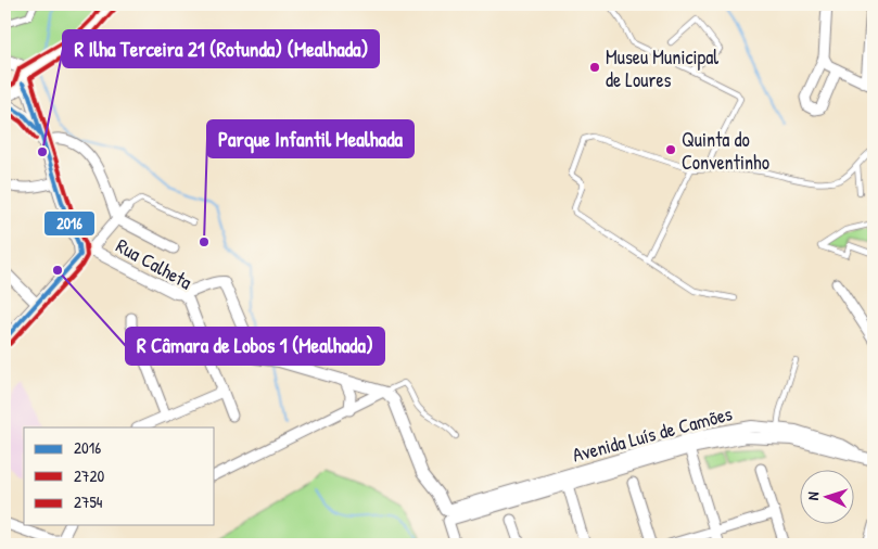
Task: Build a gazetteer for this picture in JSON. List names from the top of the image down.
{
  "streets": {
    "street": ["Rua Calheta", "Avenida Luís de Camões"]
  },
  "places": [
    "Museu Municipal de Loures",
    "Quinta do Conventinho",
    "R Ilha Terceira 21 (Rotunda) (Mealhada)",
    "Parque Infantil Mealhada",
    "R Câmara de Lobos 1 (Mealhada)"
  ],
  "lines": ["transit line 2754", "transit line 2720", "transit line 2016"],
  "legend": ["2016", "2720", "2754"],
  "north": "left"
}
